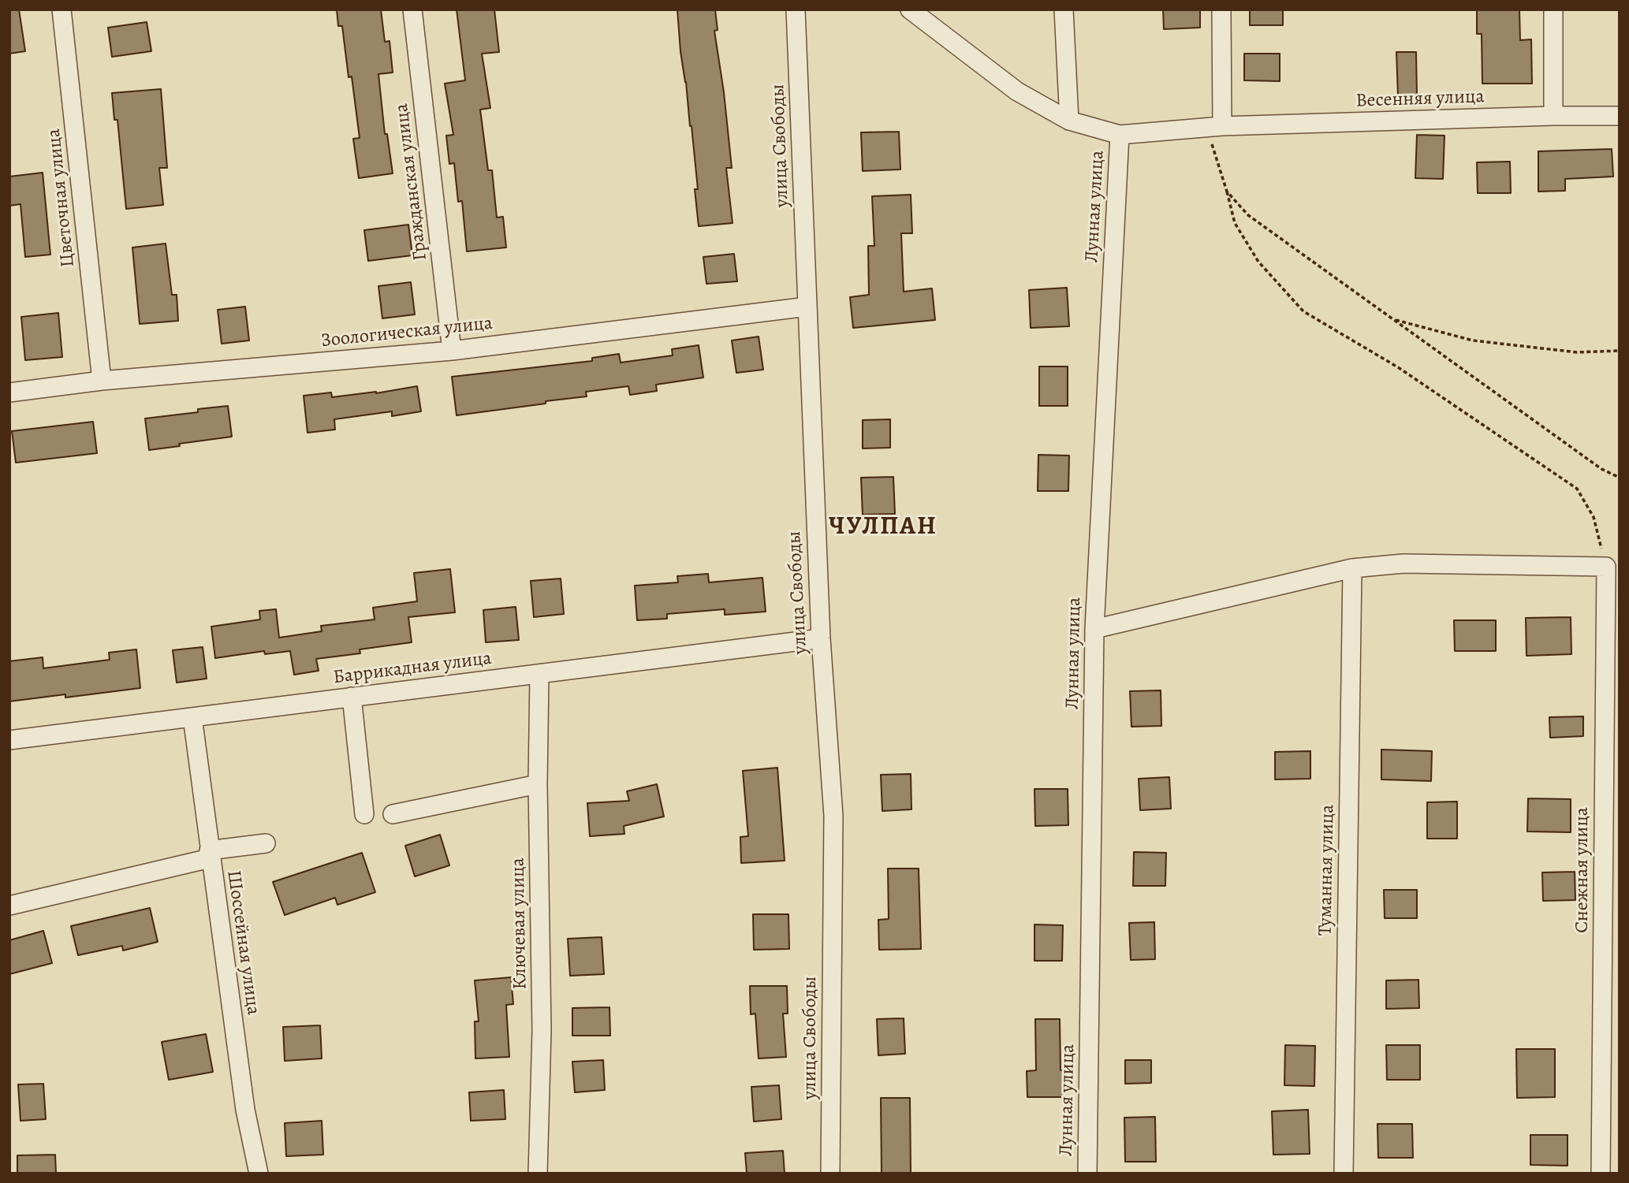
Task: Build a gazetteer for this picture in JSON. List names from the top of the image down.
{
  "streets": {
    "street": [
      "Весенняя улица",
      "улица Свободы",
      "Гражданская улица",
      "Цветочная улица",
      "Лунная улица",
      "Зоологическая улица",
      "Баррикадная улица",
      "Туманная улица",
      "Снежная улица",
      "Ключевая улица",
      "Шоссейная улица"
    ]
  },
  "crossings": [
    ["Весенняя улица", "Лунная улица"],
    ["улица Свободы", "Зоологическая улица"],
    ["улица Свободы", "Баррикадная улица"],
    ["Гражданская улица", "Зоологическая улица"],
    ["Цветочная улица", "Зоологическая улица"],
    ["Баррикадная улица", "Ключевая улица"],
    ["Баррикадная улица", "Шоссейная улица"]
  ],
  "districts": ["ЧУЛПАН"]
}
